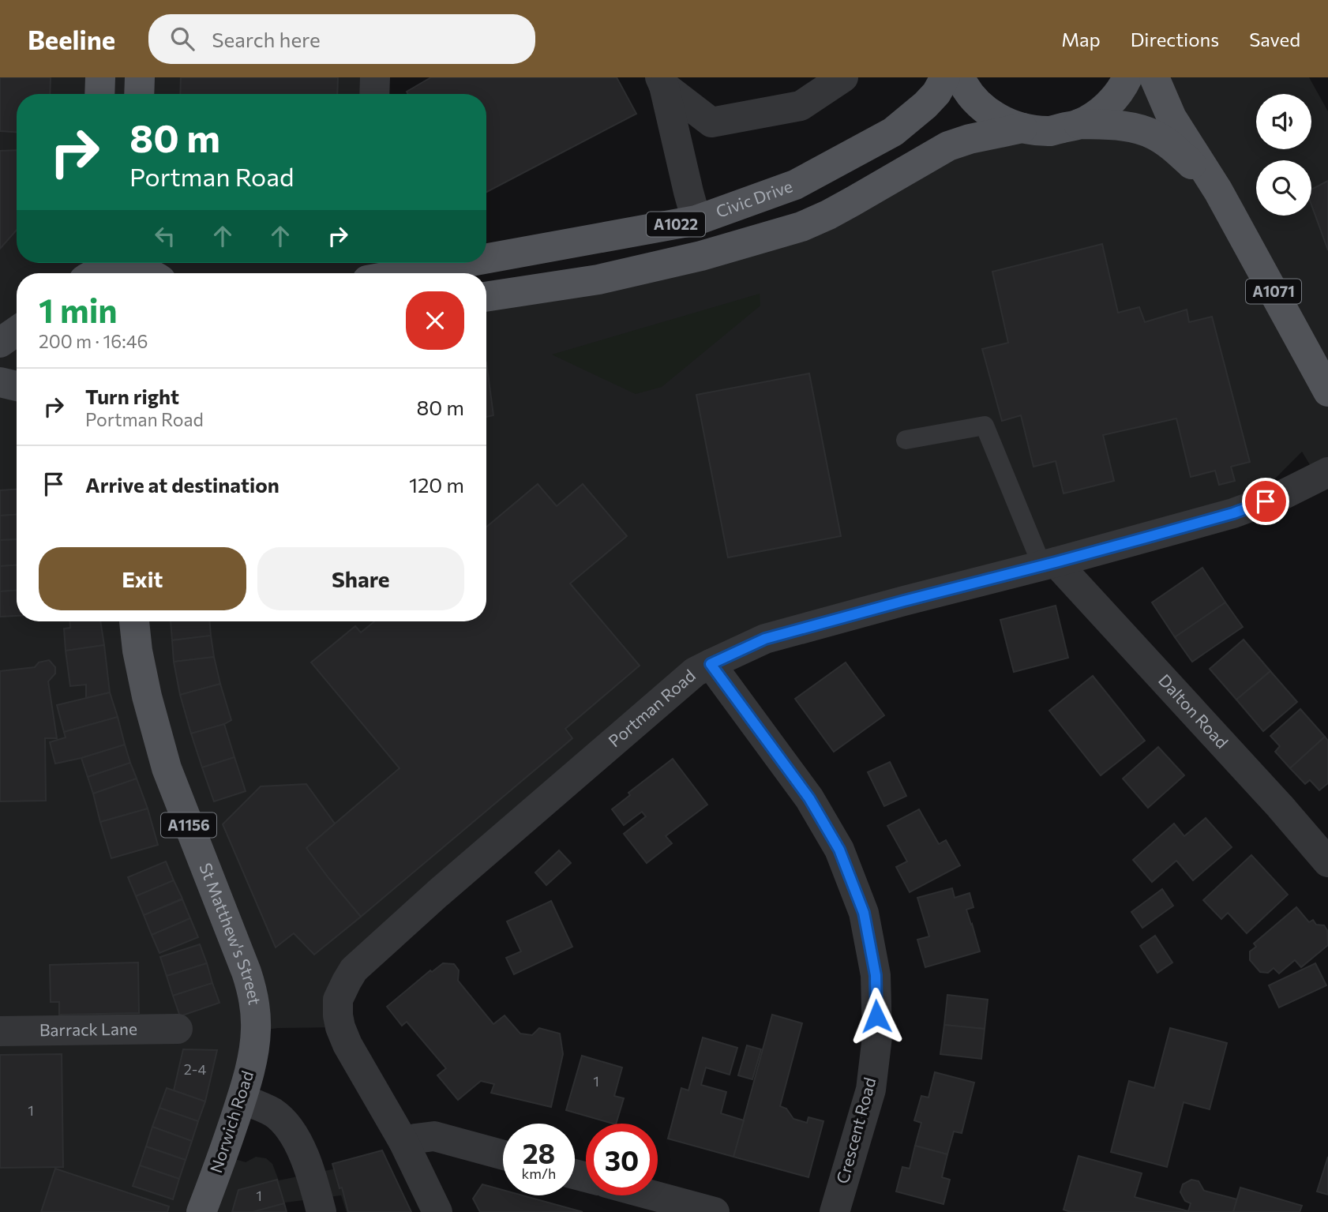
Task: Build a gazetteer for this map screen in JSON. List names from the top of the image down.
{
  "streets": {
    "main road": [
      "Civic Drive",
      "A1022",
      "A1071",
      "A1156",
      "St Matthew's Street",
      "Norwich Road"
    ],
    "street": [
      "Portman Road",
      "Dalton Road",
      "Barrack Lane",
      "Crescent Road"
    ]
  },
  "crossings": [
    ["Portman Road", "Dalton Road"],
    ["Portman Road", "Crescent Road"],
    ["St Matthew's Street", "Norwich Road"]
  ],
  "house_numbers": [
    "2-4",
    "1",
    "1",
    "1"
  ],
  "page": {
    "header": "Beeline",
    "search": "Search here",
    "nav": ["Map", "Directions", "Saved"],
    "turn": ["80 m", "Portman Road"],
    "heading": ["1 min", "200 m · 16:46"],
    "list": [
      {
        "name": "Turn right",
        "note": "Portman Road",
        "value": "80 m"
      },
      {
        "name": "Arrive at destination",
        "value": "120 m"
      }
    ],
    "buttons": ["Exit", "Share"],
    "speed": "28 km/h",
    "limit": "30"
  }
}
